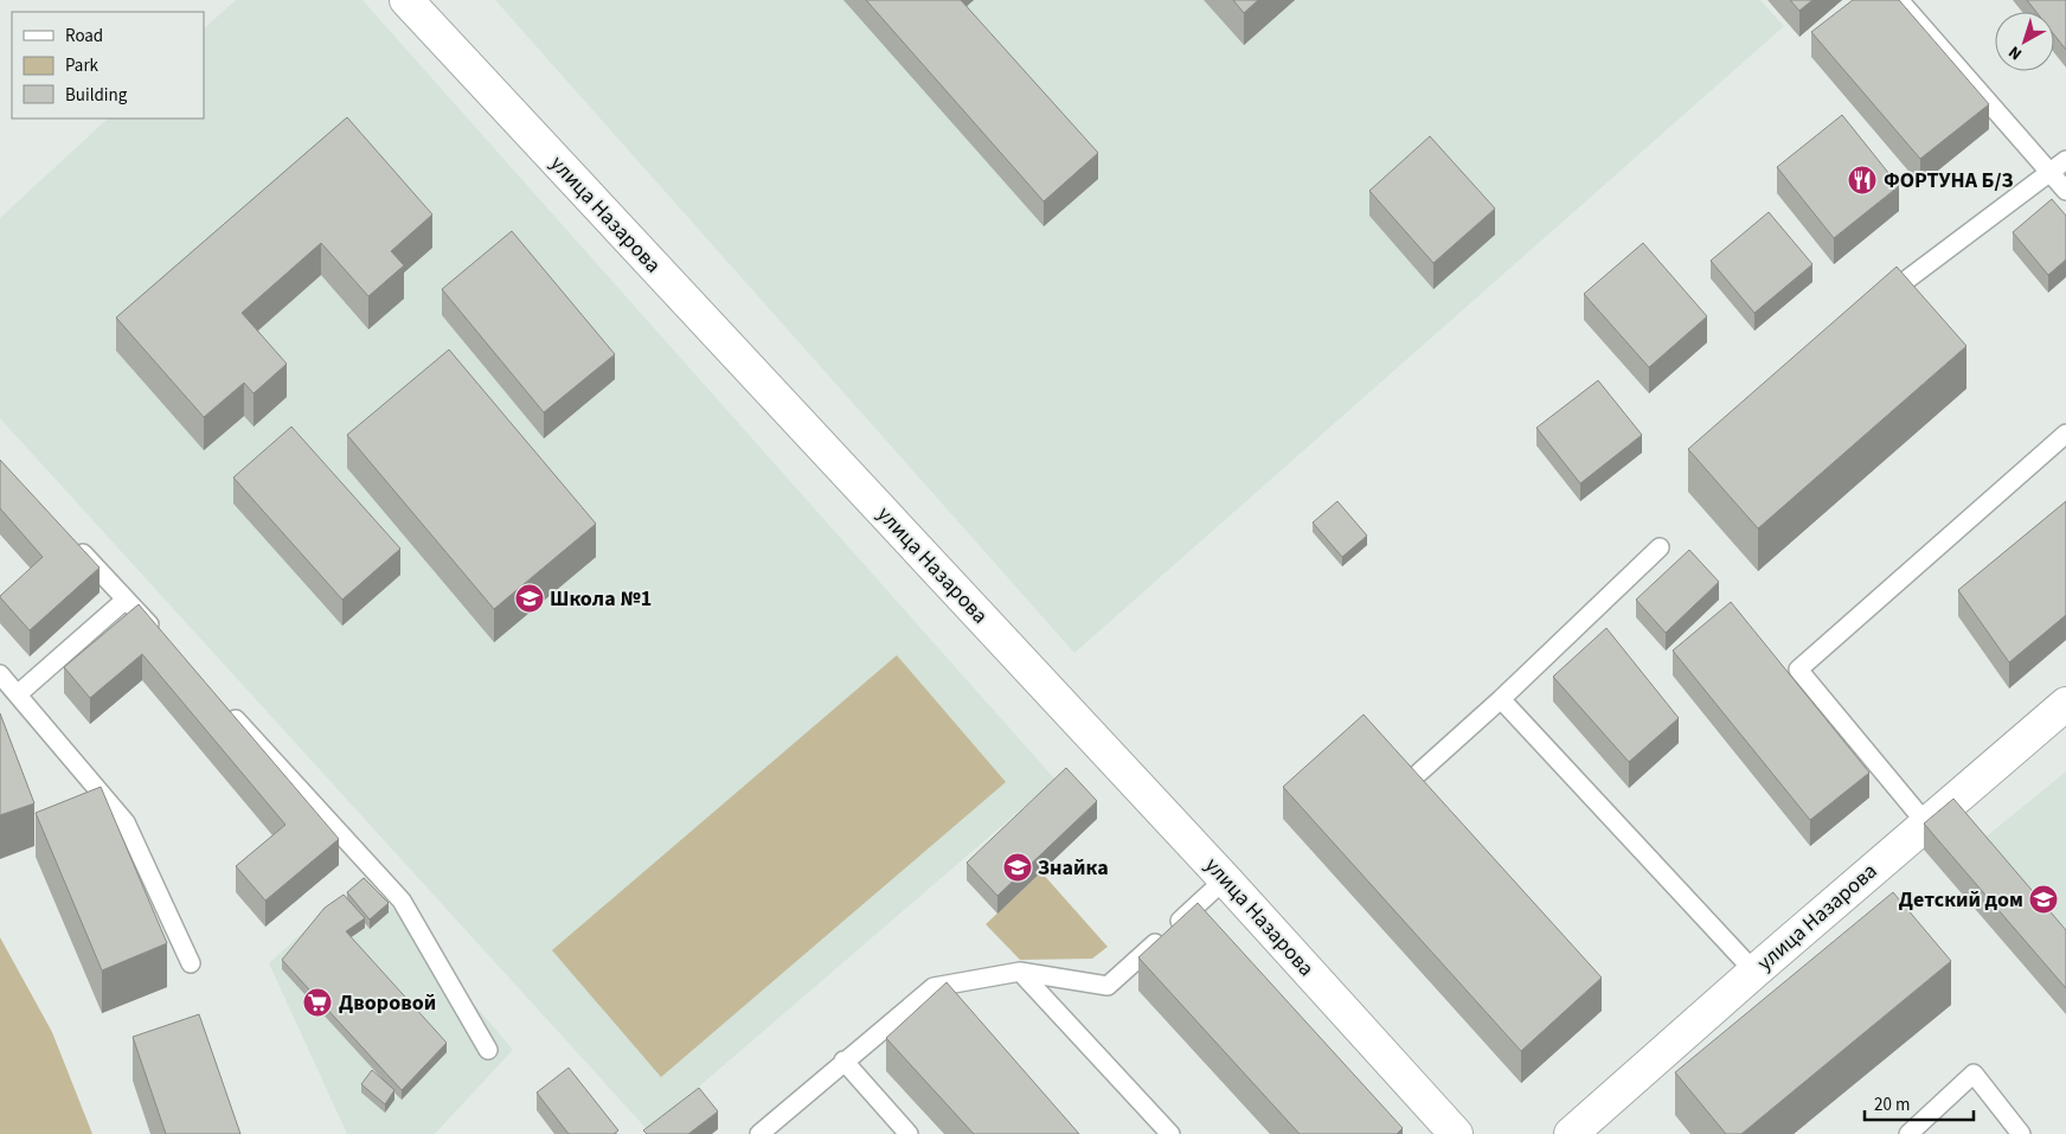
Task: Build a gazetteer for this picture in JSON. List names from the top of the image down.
{
  "streets": {
    "street": ["улица Назарова"]
  },
  "places": {
    "restaurant": ["ФОРТУНА Б/З"],
    "school or university": ["Школа №1", "Знайка", "Детский дом"],
    "supermarket": ["Дворовой"]
  },
  "legend": ["Road", "Park", "Building"],
  "scale_bar": "20 m",
  "north": "bottom left"
}
